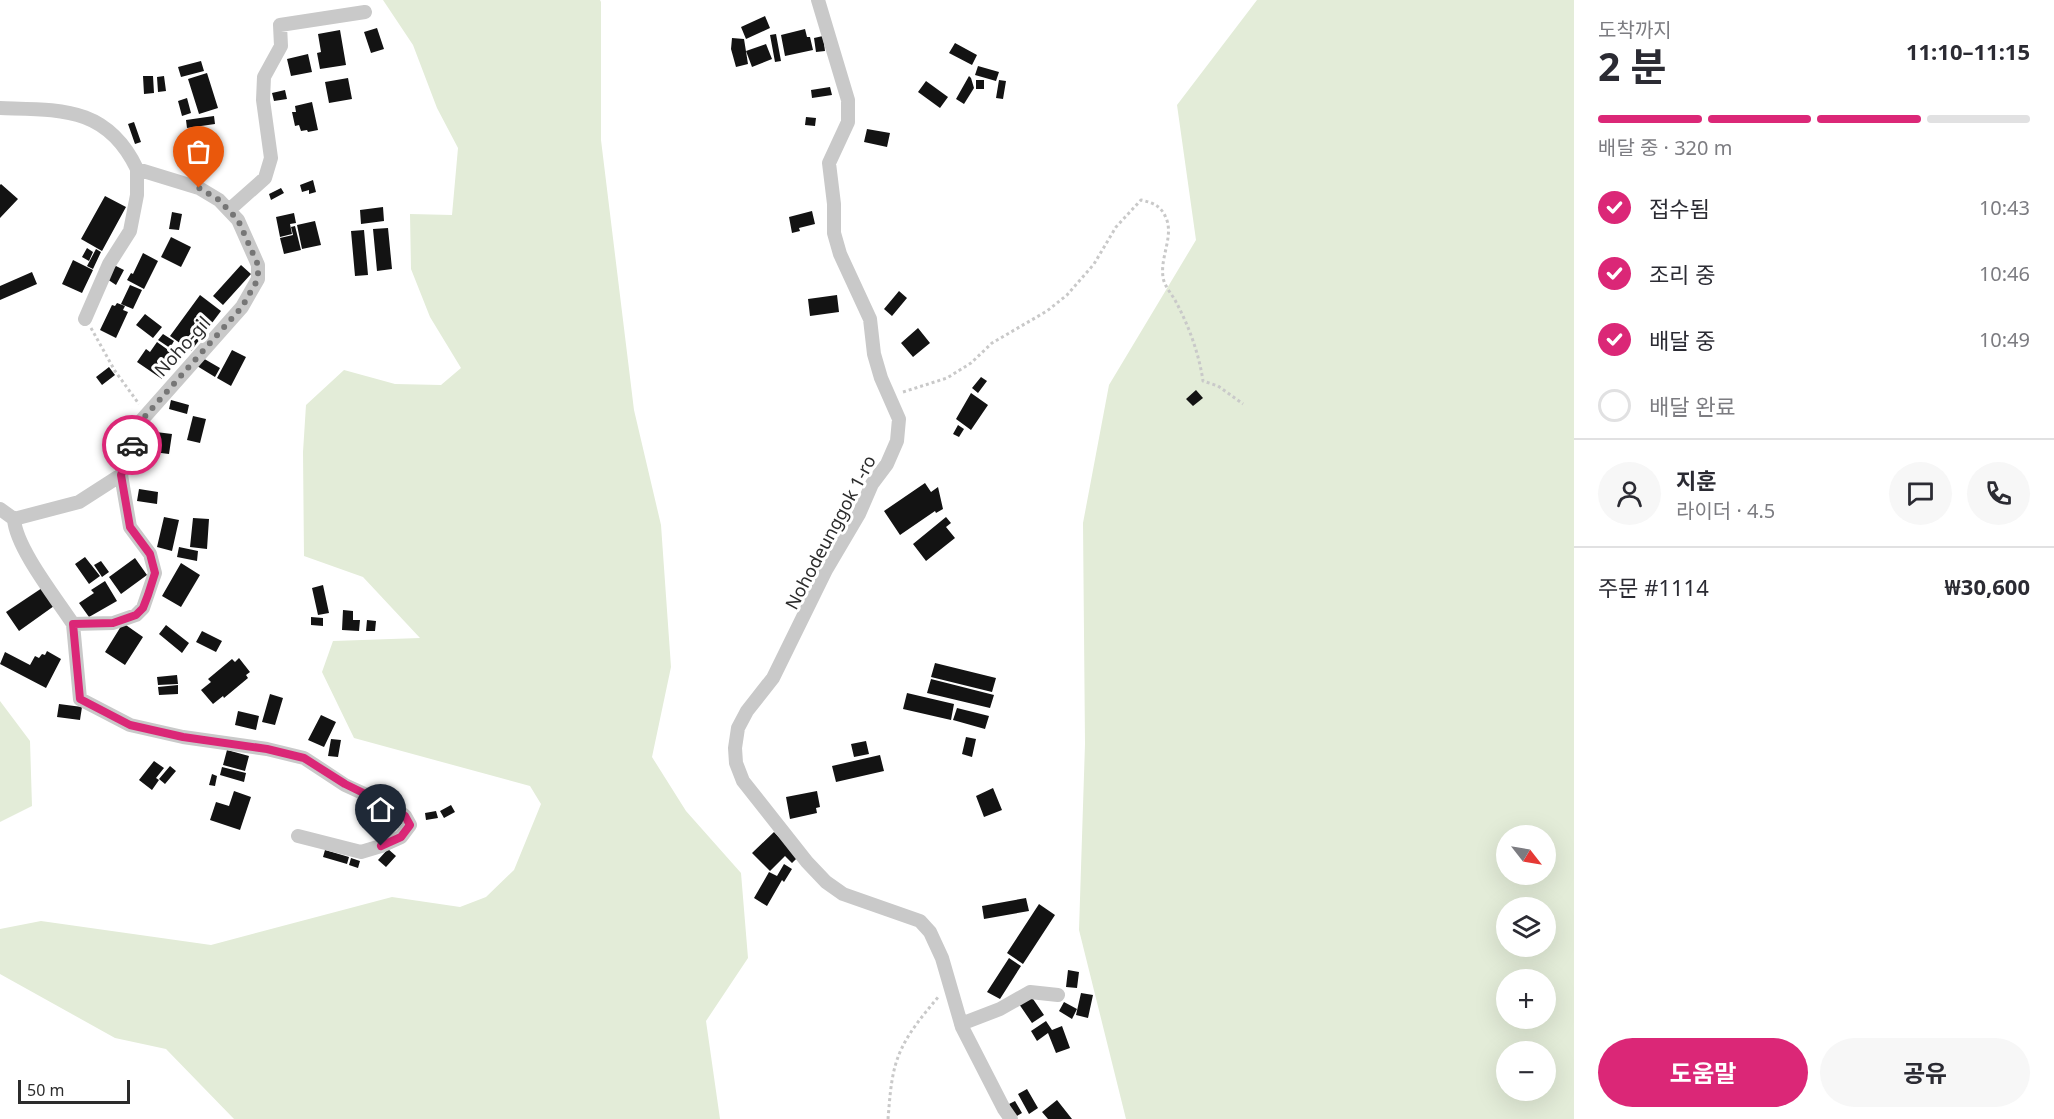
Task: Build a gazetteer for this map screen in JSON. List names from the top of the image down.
{
  "streets": {
    "street": ["Noho-gil", "Nohodeunggok 1-ro"]
  },
  "scale_bar": "50 m",
  "north": "bottom right",
  "page": {
    "heading": ["2 분", "도착까지", "11:10–11:15"],
    "panel": [
      "지훈",
      "라이더 · 4.5",
      "주문 #1114",
      "₩30,600"
    ],
    "bar": "배달 중 · 320 m",
    "list": [
      ["접수됨", "10:43"],
      ["조리 중", "10:46"],
      ["배달 중", "10:49"],
      "배달 완료"
    ],
    "map_buttons": ["+", "−"],
    "buttons": ["도움말", "공유"],
    "scale": "50 m"
  }
}
